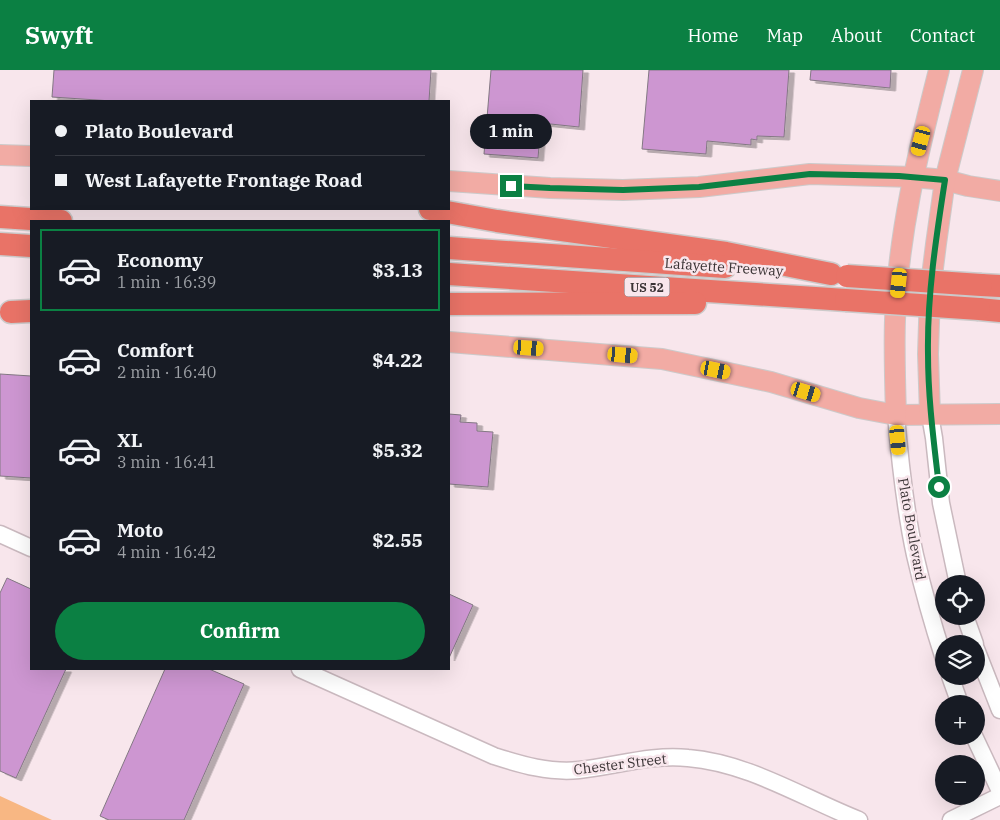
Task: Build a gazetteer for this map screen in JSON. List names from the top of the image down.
{
  "streets": {
    "highway": ["Lafayette Freeway", "US 52"],
    "main road": ["Plato Boulevard"],
    "street": ["Chester Street"]
  },
  "page": {
    "header": "Swyft",
    "nav": [
      "Home",
      "Map",
      "About",
      "Contact"
    ],
    "banner": ["Plato Boulevard", "West Lafayette Frontage Road"],
    "bubble": "1 min",
    "list": [
      {
        "name": "Economy",
        "note": "1 min · 16:39",
        "value": "$3.13"
      },
      {
        "name": "Comfort",
        "note": "2 min · 16:40",
        "value": "$4.22"
      },
      {
        "name": "XL",
        "note": "3 min · 16:41",
        "value": "$5.32"
      },
      {
        "name": "Moto",
        "note": "4 min · 16:42",
        "value": "$2.55"
      }
    ],
    "map_buttons": ["+", "−"],
    "buttons": "Confirm"
  }
}
